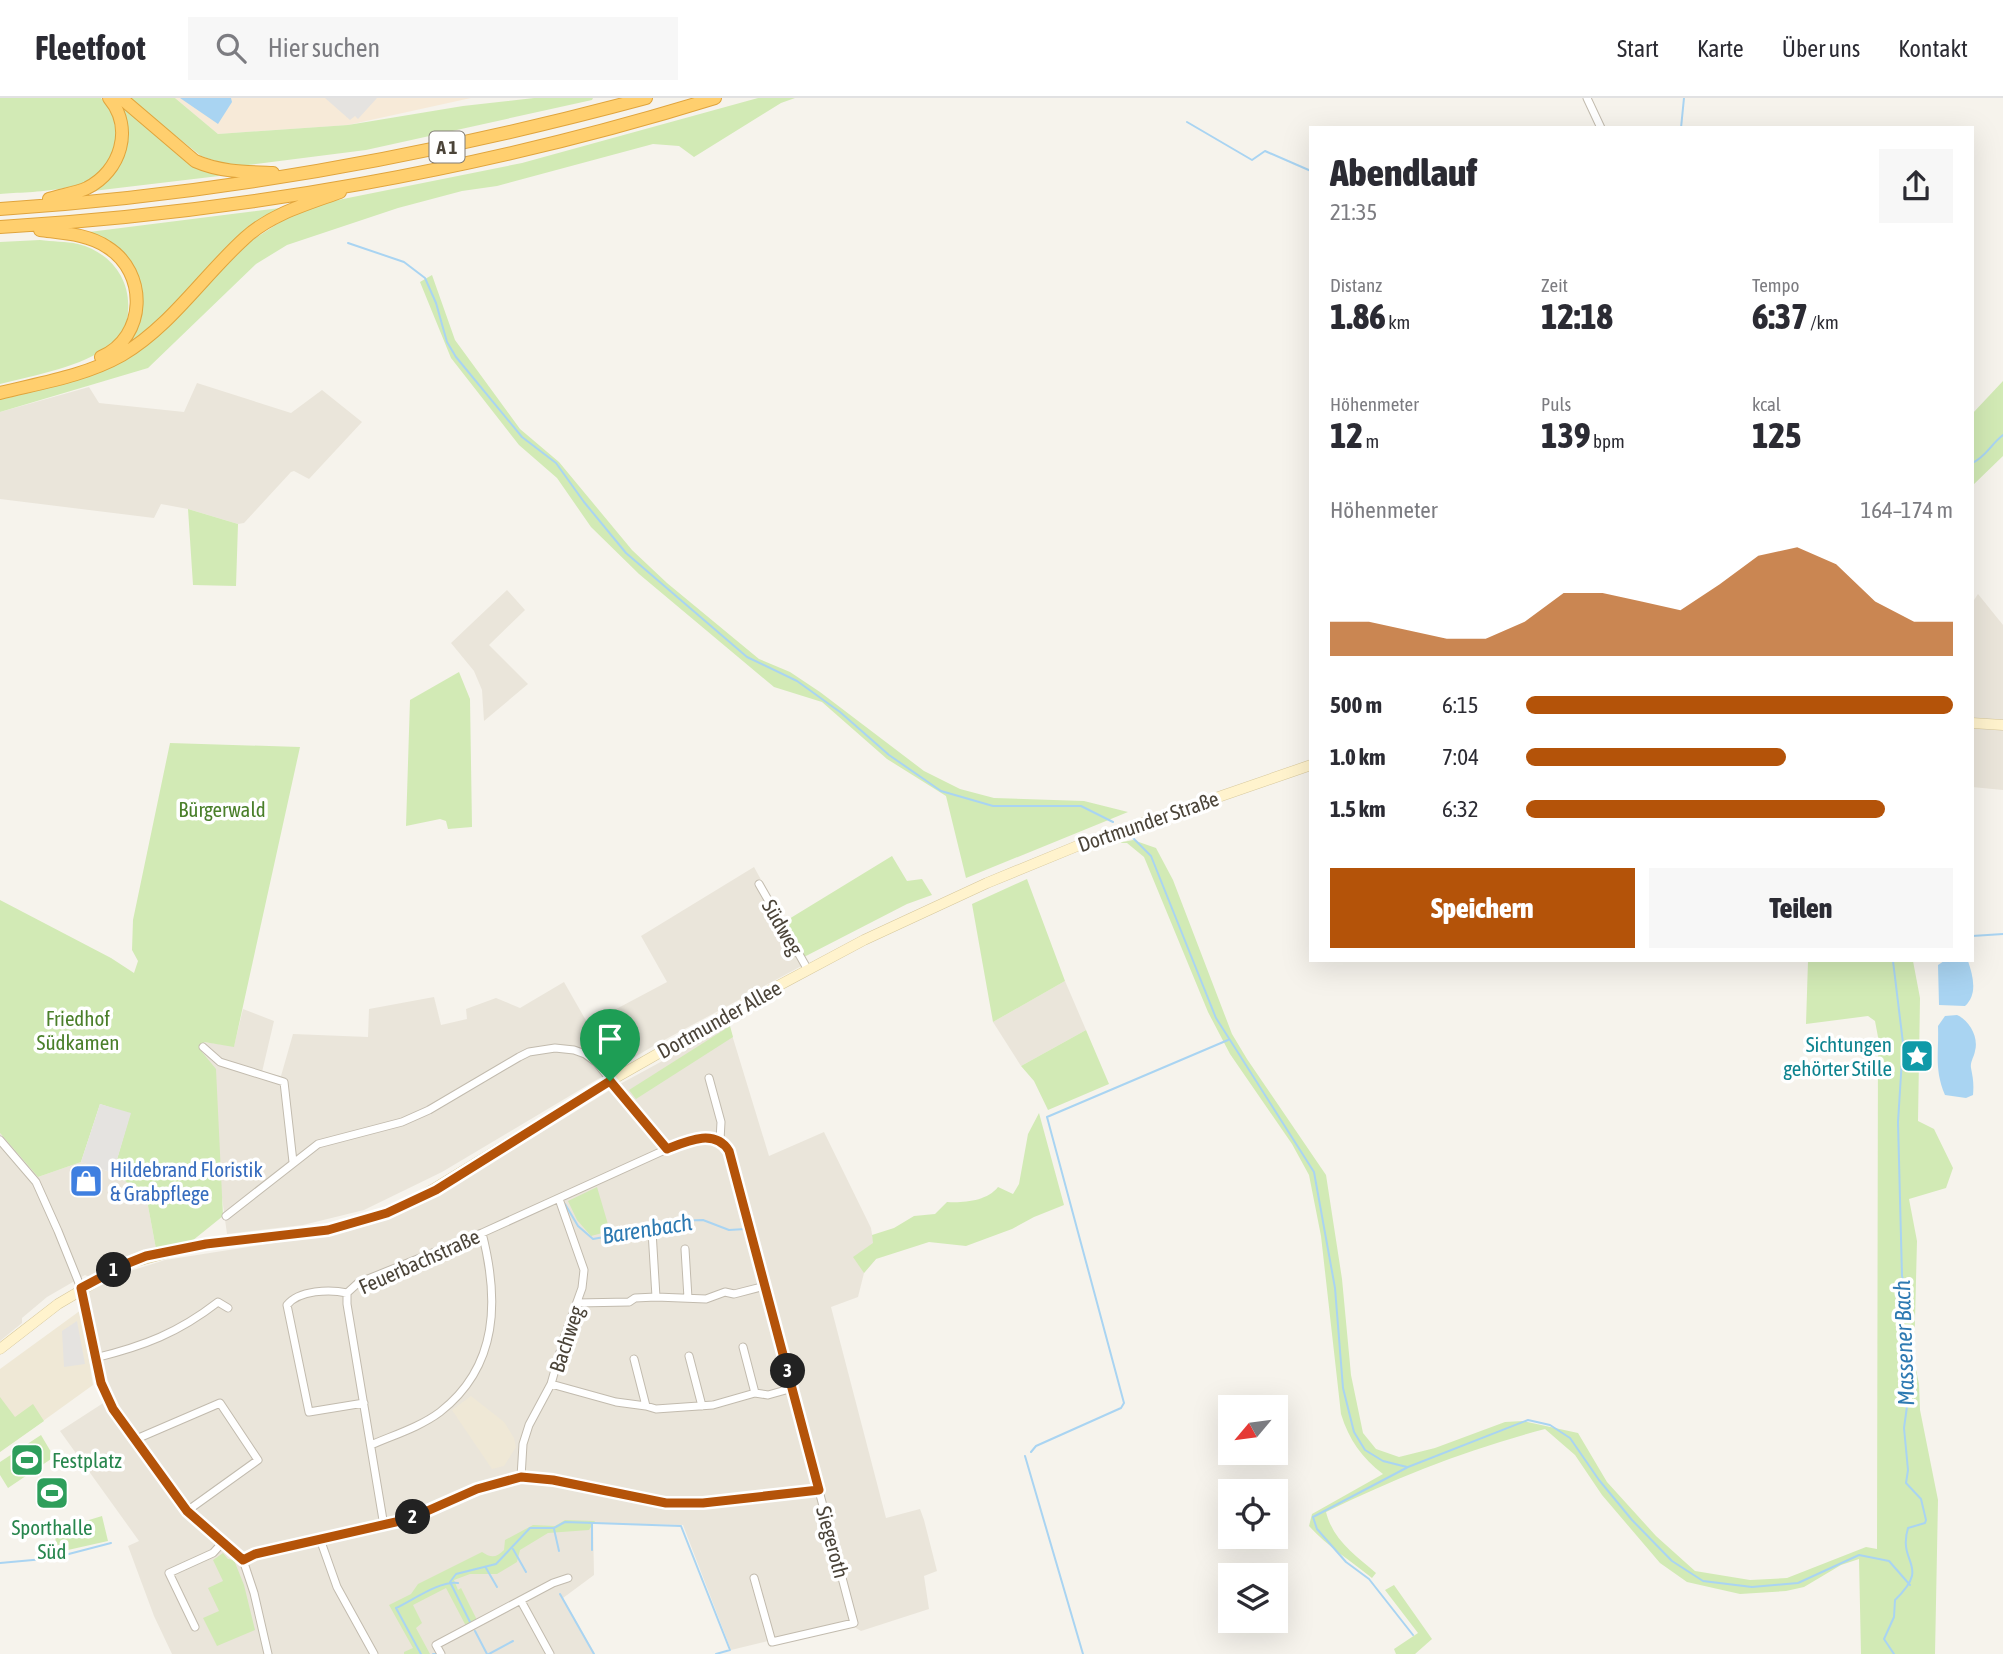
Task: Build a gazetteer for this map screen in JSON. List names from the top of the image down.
{
  "streets": {
    "highway": ["A 1"],
    "main road": ["Dortmunder Straße", "Dortmunder Allee"],
    "street": [
      "Südweg",
      "Feuerbachstraße",
      "Bachweg",
      "Siegeroth"
    ]
  },
  "crossings": [
    ["Dortmunder Straße", "Dortmunder Allee"],
    ["Südweg", "Dortmunder Allee"],
    ["Feuerbachstraße", "Bachweg"]
  ],
  "water": ["Barenbach", "Massener Bach"],
  "parks": ["Bürgerwald", "Friedhof Südkamen"],
  "places": {
    "place": ["Sichtungen gehörter Stille"],
    "shop": ["Hildebrand Floristik & Grabpflege"],
    "sports": ["Festplatz", "Sporthalle Süd"]
  },
  "north": "bottom left",
  "page": {
    "header": "Fleetfoot",
    "search": "Hier suchen",
    "nav": [
      "Start",
      "Karte",
      "Über uns",
      "Kontakt"
    ],
    "heading": ["Abendlauf", "21:35"],
    "stats": [
      ["Distanz", "1.86 km"],
      ["Zeit", "12:18"],
      ["Tempo", "6:37 /km"],
      ["Höhenmeter", "12 m"],
      ["Puls", "139 bpm"],
      ["kcal", "125"]
    ],
    "chart": ["Höhenmeter", "164–174 m"],
    "list": [
      {
        "name": "500 m",
        "note": "6:15"
      },
      {
        "name": "1.0 km",
        "note": "7:04"
      },
      {
        "name": "1.5 km",
        "note": "6:32"
      }
    ],
    "buttons": ["Speichern", "Teilen"],
    "pins": ["1", "3", "2"]
  }
}
